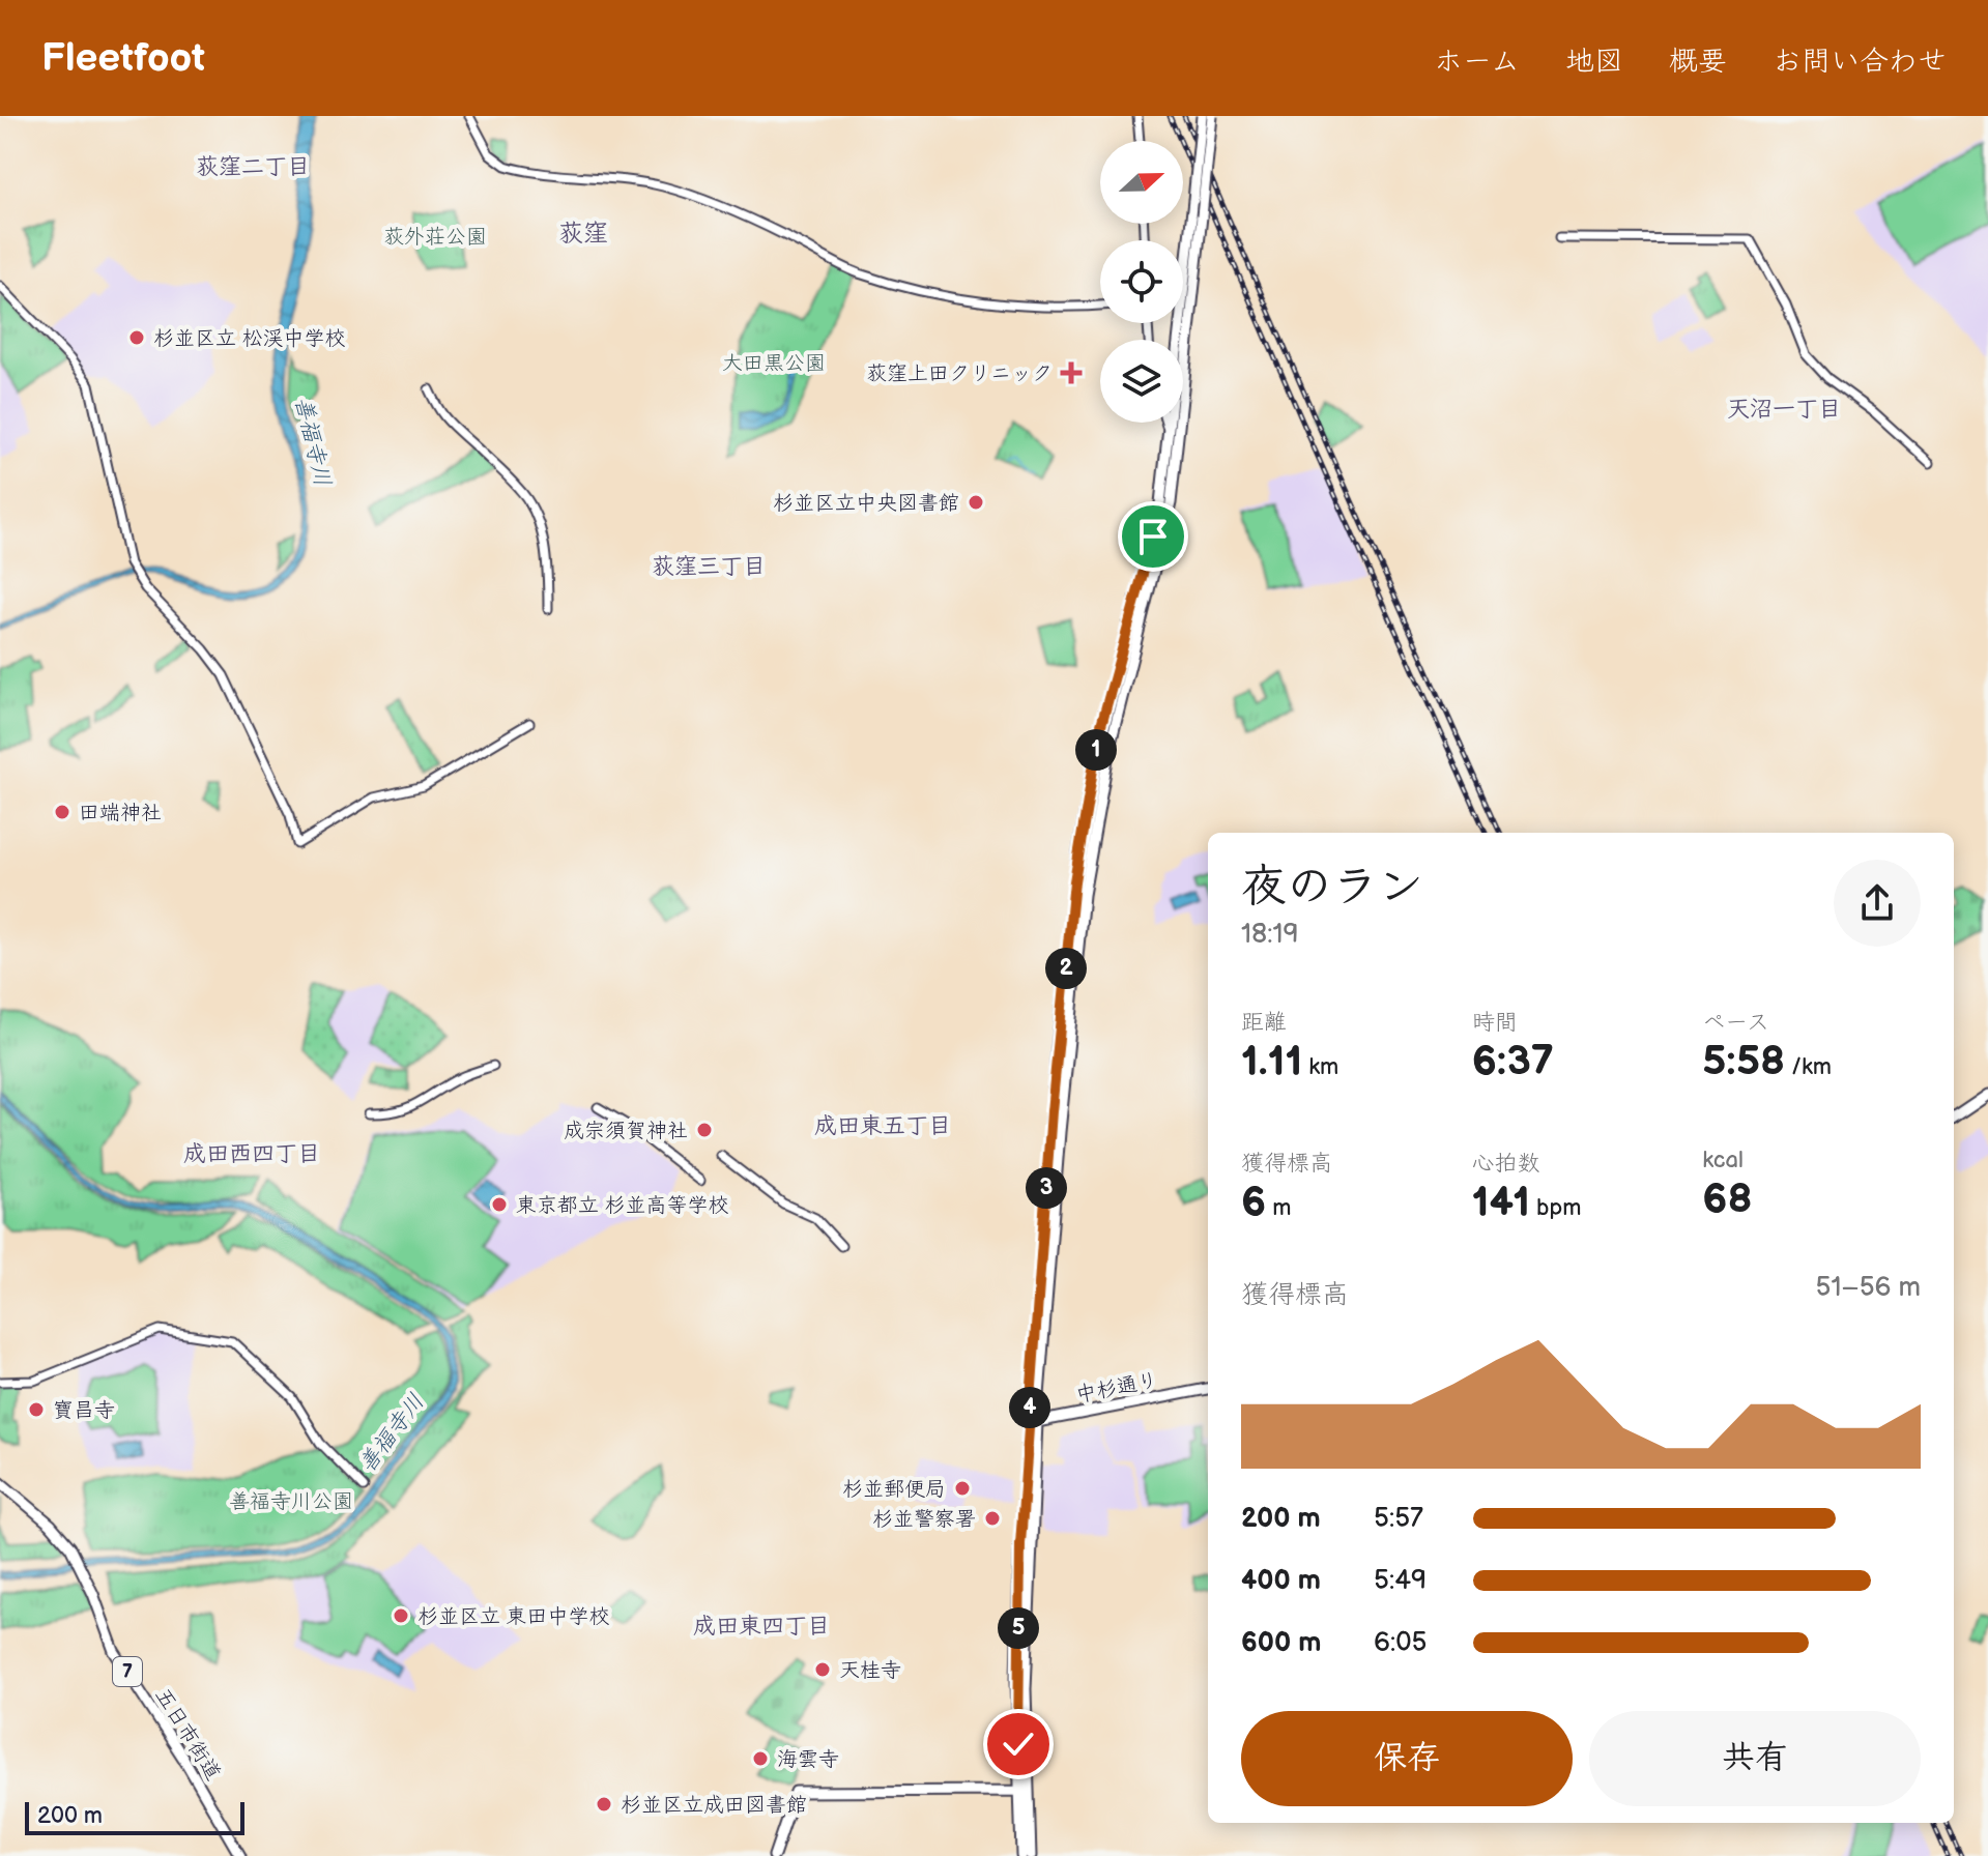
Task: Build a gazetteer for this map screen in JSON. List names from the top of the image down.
{
  "streets": {
    "main road": ["中杉通り", "7", "五日市街道"]
  },
  "districts": [
    "荻窪二丁目",
    "荻窪",
    "天沼一丁目",
    "荻窪三丁目",
    "成田東五丁目",
    "成田西四丁目",
    "成田東四丁目"
  ],
  "water": ["善福寺川"],
  "parks": ["荻外荘公園", "大田黒公園", "善福寺川公園"],
  "places": {
    "other": [
      "杉並区立 松渓中学校",
      "杉並区立中央図書館",
      "田端神社",
      "成宗須賀神社",
      "東京都立 杉並高等学校",
      "寶昌寺",
      "杉並郵便局",
      "杉並警察署",
      "杉並区立 東田中学校",
      "天桂寺",
      "海雲寺",
      "杉並区立成田図書館"
    ],
    "health": ["荻窪上田クリニック"]
  },
  "scale_bar": "200 m",
  "north": "right",
  "page": {
    "header": "Fleetfoot",
    "nav": [
      "ホーム",
      "地図",
      "概要",
      "お問い合わせ"
    ],
    "pins": [
      "1",
      "2",
      "3",
      "4",
      "5"
    ],
    "heading": ["夜のラン", "18:19"],
    "stats": [
      ["距離", "1.11 km"],
      ["時間", "6:37"],
      ["ペース", "5:58 /km"],
      ["獲得標高", "6 m"],
      ["心拍数", "141 bpm"],
      ["kcal", "68"]
    ],
    "chart": ["獲得標高", "51–56 m"],
    "list": [
      {
        "name": "200 m",
        "note": "5:57"
      },
      {
        "name": "400 m",
        "note": "5:49"
      },
      {
        "name": "600 m",
        "note": "6:05"
      }
    ],
    "buttons": ["保存", "共有"],
    "scale": "200 m"
  }
}
